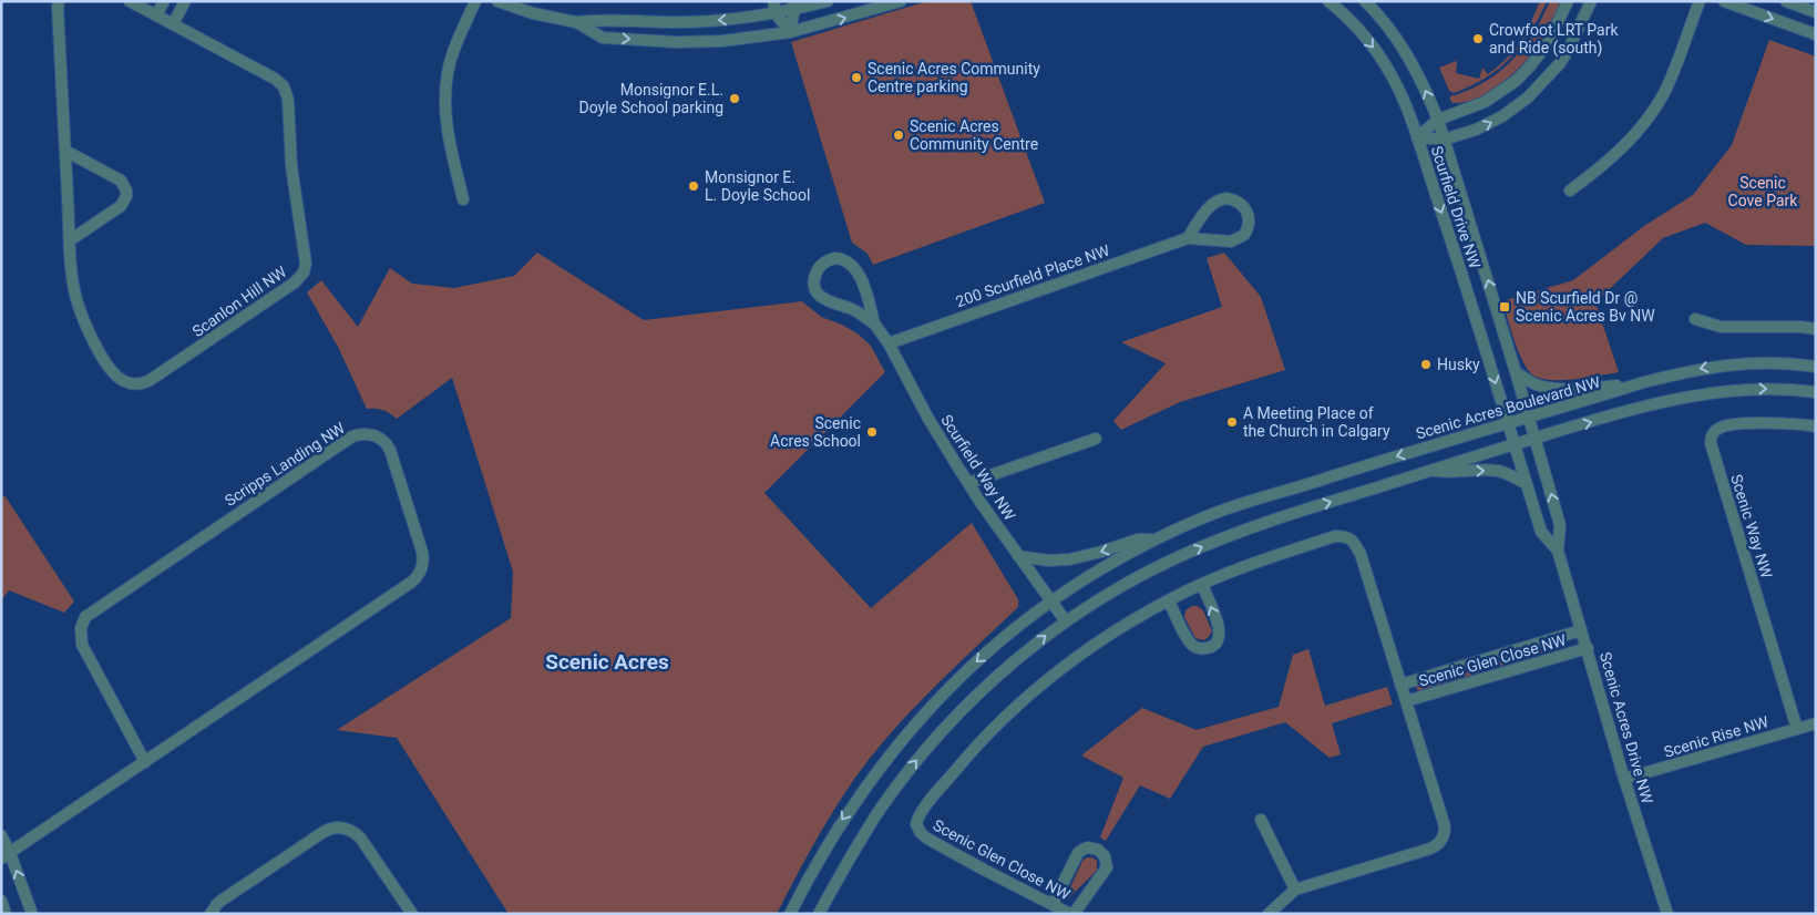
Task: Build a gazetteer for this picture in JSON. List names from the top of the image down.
{
  "streets": {
    "street": [
      "Scurfield Drive NW",
      "200 Scurfield Place NW",
      "Scanlon Hill NW",
      "Scenic Acres Boulevard NW",
      "Scripps Landing NW",
      "Scurfield Way NW",
      "Scenic Way NW",
      "Scenic Glen Close NW",
      "Scenic Acres Drive NW",
      "Scenic Rise NW"
    ]
  },
  "crossings": [
    ["Scurfield Drive NW", "Scenic Acres Boulevard NW"],
    ["Scurfield Drive NW", "Scenic Acres Drive NW"],
    ["200 Scurfield Place NW", "Scurfield Way NW"],
    ["Scenic Acres Boulevard NW", "Scurfield Way NW"],
    ["Scenic Way NW", "Scenic Rise NW"],
    ["Scenic Glen Close NW", "Scenic Acres Drive NW"],
    ["Scenic Acres Drive NW", "Scenic Rise NW"]
  ],
  "districts": ["Scenic Acres"],
  "parks": ["Scenic Cove Park"],
  "places": {
    "other": [
      "Crowfoot LRT Park and Ride (south)",
      "Scenic Acres Community Centre parking",
      "Monsignor E.L. Doyle School parking",
      "Scenic Acres Community Centre",
      "Monsignor E. L. Doyle School",
      "Husky",
      "A Meeting Place of the Church in Calgary",
      "Scenic Acres School"
    ],
    "transit": ["NB Scurfield Dr @ Scenic Acres Bv NW"]
  }
}
